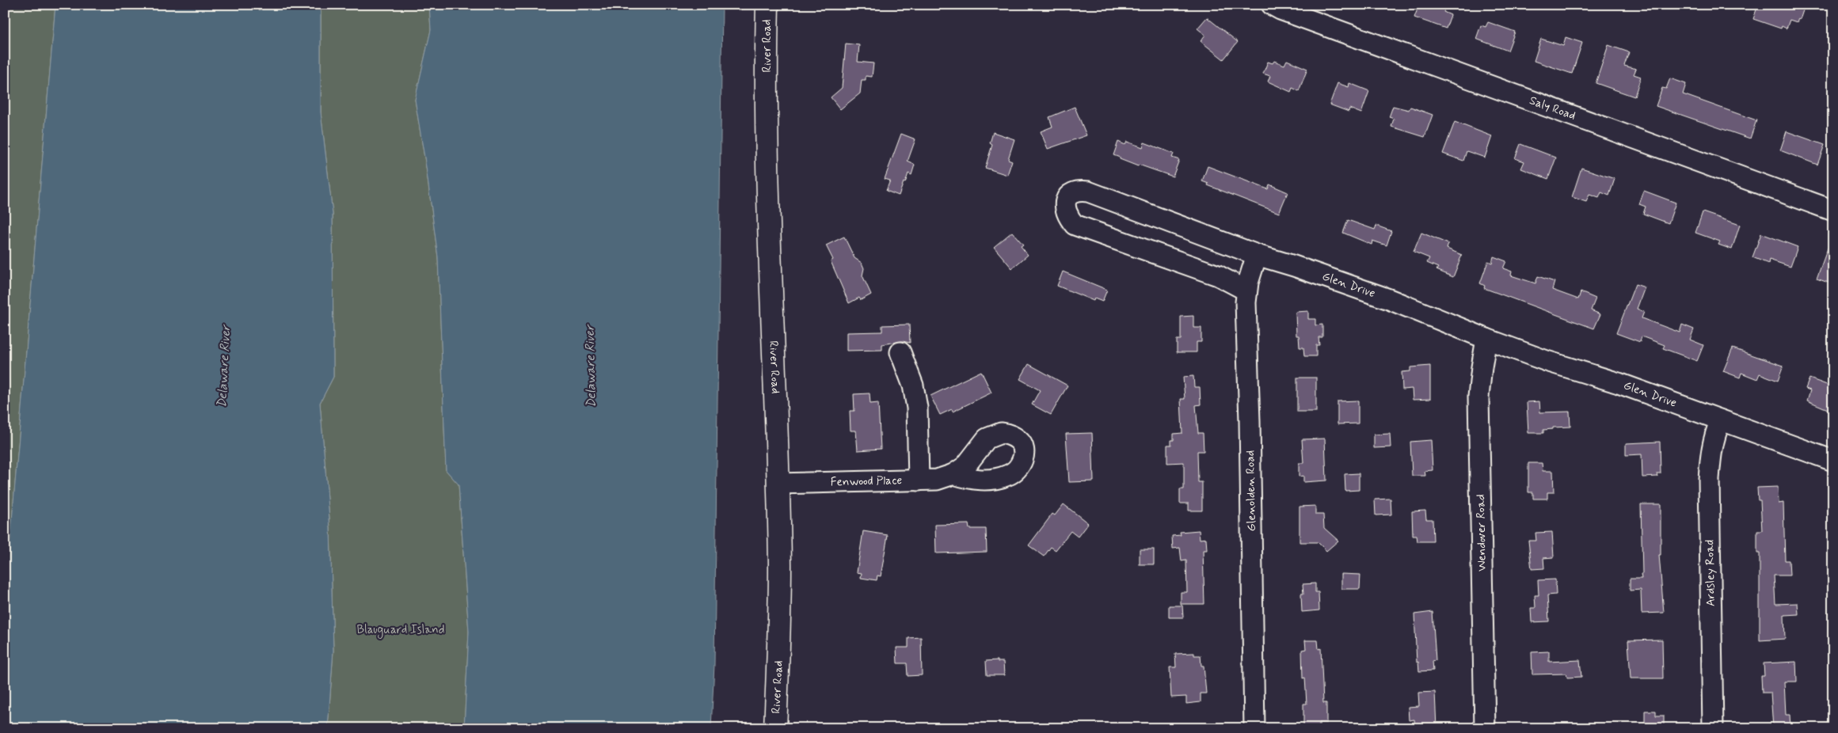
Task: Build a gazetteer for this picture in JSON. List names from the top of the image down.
{
  "streets": {
    "main road": ["River Road"],
    "street": [
      "Saly Road",
      "Glen Drive",
      "Fenwood Place",
      "Glenolden Road",
      "Wendover Road",
      "Ardsley Road"
    ]
  },
  "crossings": [
    ["River Road", "Fenwood Place"],
    ["Glen Drive", "Glenolden Road"],
    ["Glen Drive", "Wendover Road"],
    ["Glen Drive", "Ardsley Road"]
  ],
  "water": ["Delaware River"],
  "parks": ["Blauguard Island"]
}
